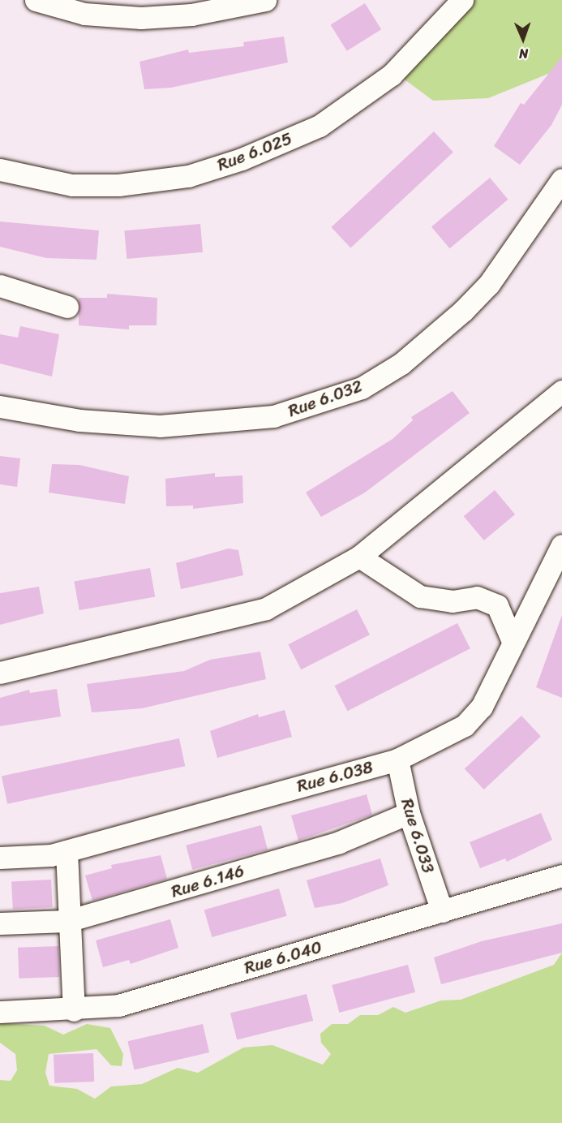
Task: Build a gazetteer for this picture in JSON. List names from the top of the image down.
{
  "streets": {
    "street": [
      "Rue 6.025",
      "Rue 6.032",
      "Rue 6.038",
      "Rue 6.033",
      "Rue 6.146",
      "Rue 6.040"
    ]
  },
  "crossings": [
    ["Rue 6.038", "Rue 6.033"],
    ["Rue 6.033", "Rue 6.146"],
    ["Rue 6.033", "Rue 6.040"]
  ],
  "north": "bottom"
}
